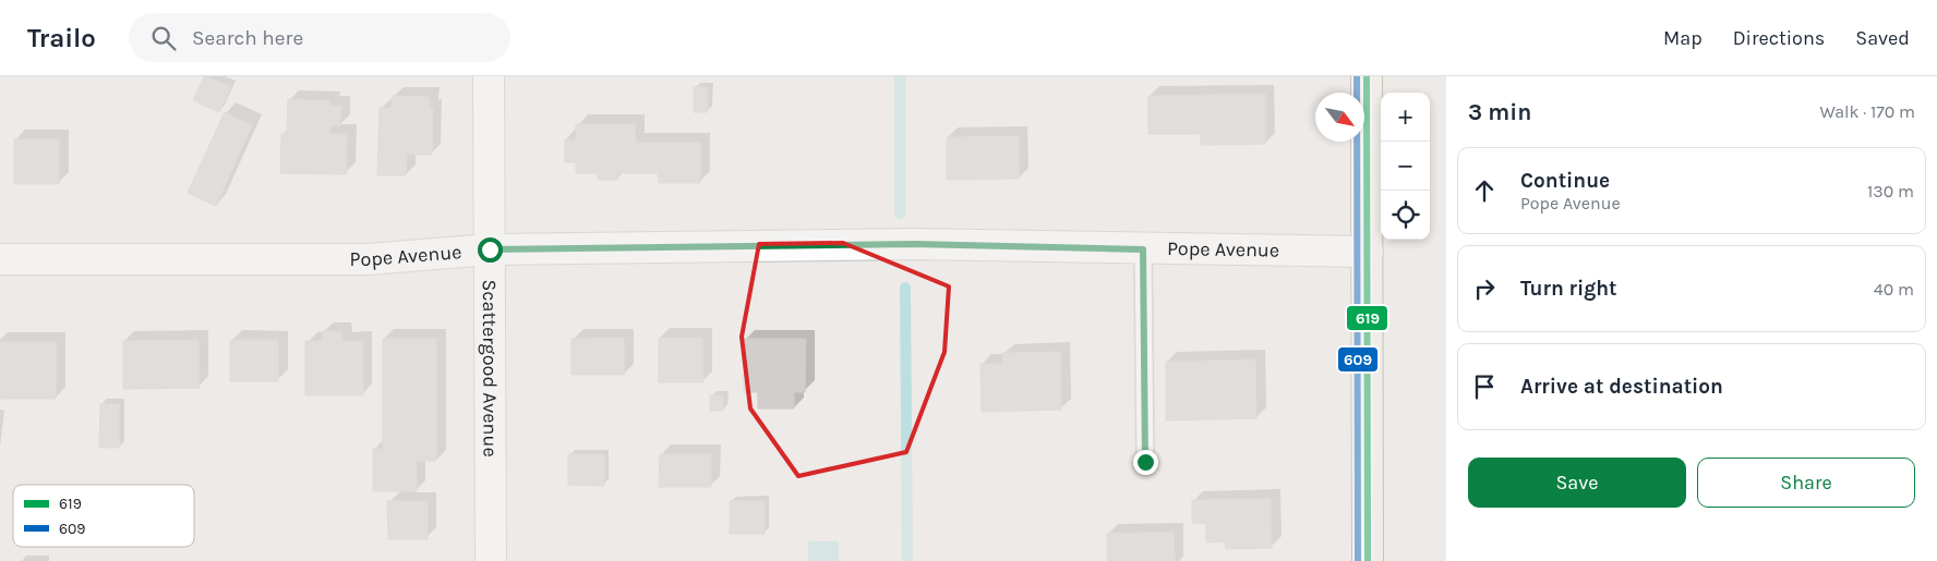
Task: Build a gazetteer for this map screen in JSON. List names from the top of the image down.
{
  "streets": {
    "street": ["Pope Avenue", "Scattergood Avenue"]
  },
  "crossings": [
    ["Pope Avenue", "Scattergood Avenue"]
  ],
  "lines": ["transit line 619", "transit line 609"],
  "legend": ["619", "609"],
  "north": "bottom right",
  "page": {
    "header": "Trailo",
    "search": "Search here",
    "nav": ["Map", "Directions", "Saved"],
    "heading": ["3 min", "Walk · 170 m"],
    "map_buttons": ["+", "−"],
    "list": [
      ["Continue", "Pope Avenue", "130 m"],
      ["Turn right", "40 m"],
      "Arrive at destination"
    ],
    "buttons": ["Save", "Share"]
  }
}
